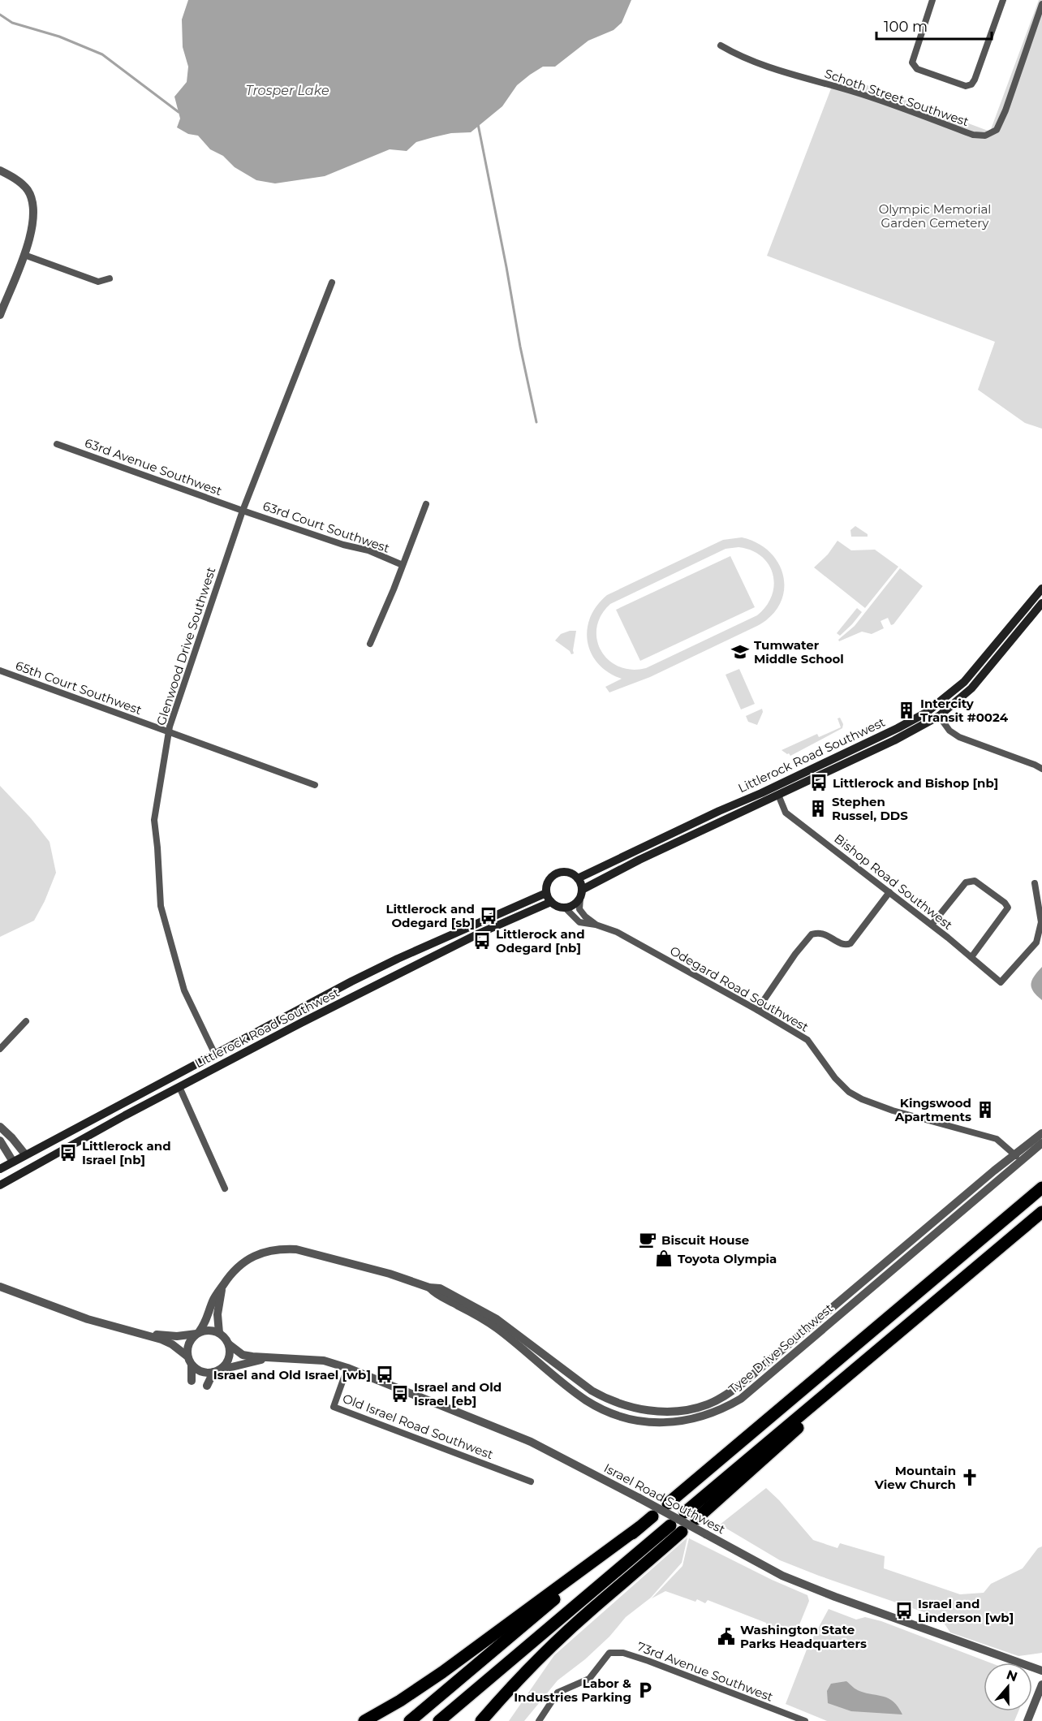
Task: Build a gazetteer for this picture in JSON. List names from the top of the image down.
{
  "streets": {
    "main road": ["Littlerock Road Southwest"],
    "street": [
      "Schoth Street Southwest",
      "63rd Avenue Southwest",
      "63rd Court Southwest",
      "Glenwood Drive Southwest",
      "65th Court Southwest",
      "Bishop Road Southwest",
      "Odegard Road Southwest",
      "Tyee Drive Southwest",
      "Old Israel Road Southwest",
      "Israel Road Southwest",
      "73rd Avenue Southwest"
    ]
  },
  "crossings": [
    ["63rd Avenue Southwest", "63rd Court Southwest"],
    ["63rd Avenue Southwest", "Glenwood Drive Southwest"],
    ["63rd Court Southwest", "Glenwood Drive Southwest"],
    ["Glenwood Drive Southwest", "65th Court Southwest"],
    ["Glenwood Drive Southwest", "Littlerock Road Southwest"],
    ["Littlerock Road Southwest", "Bishop Road Southwest"],
    ["Littlerock Road Southwest", "Odegard Road Southwest"],
    ["Odegard Road Southwest", "Tyee Drive Southwest"],
    ["Tyee Drive Southwest", "Israel Road Southwest"],
    ["Old Israel Road Southwest", "Israel Road Southwest"]
  ],
  "water": ["Trosper Lake"],
  "parks": ["Olympic Memorial Garden Cemetery"],
  "places": {
    "school or university": ["Tumwater Middle School"],
    "building": ["Intercity Transit #0024", "Stephen Russel, DDS", "Kingswood Apartments"],
    "bus stop": [
      "Littlerock and Bishop [nb]",
      "Littlerock and Odegard [sb]",
      "Littlerock and Odegard [nb]",
      "Littlerock and Israel [nb]",
      "Israel and Old Israel [wb]",
      "Israel and Old Israel [eb]",
      "Israel and Linderson [wb]"
    ],
    "cafe": ["Biscuit House"],
    "shop": ["Toyota Olympia"],
    "church": ["Mountain View Church"],
    "public building": ["Washington State Parks Headquarters"],
    "parking": ["Labor & Industries Parking"]
  },
  "scale_bar": "100 m",
  "north": "top"
}
